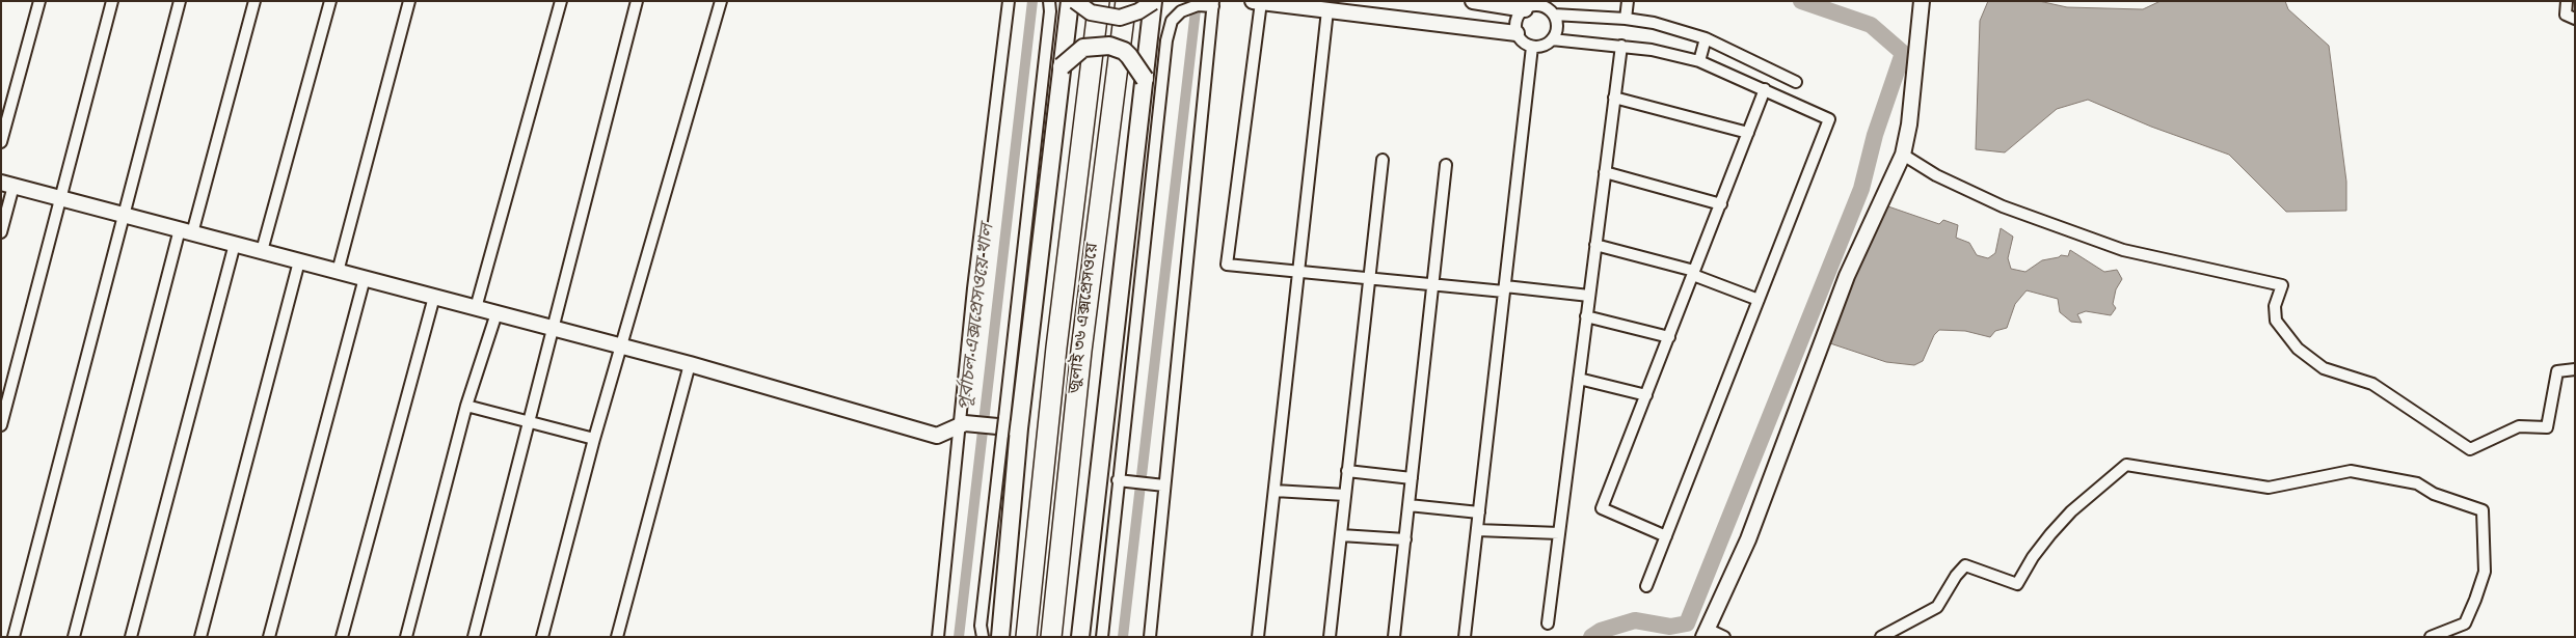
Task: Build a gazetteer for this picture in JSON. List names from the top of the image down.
{
  "streets": {
    "highway": ["জুলাই ৩৬ এক্সপ্রেসওয়ে"]
  },
  "water": ["পূর্বাচল এক্সপ্রেসওয়ে খাল"]
}
